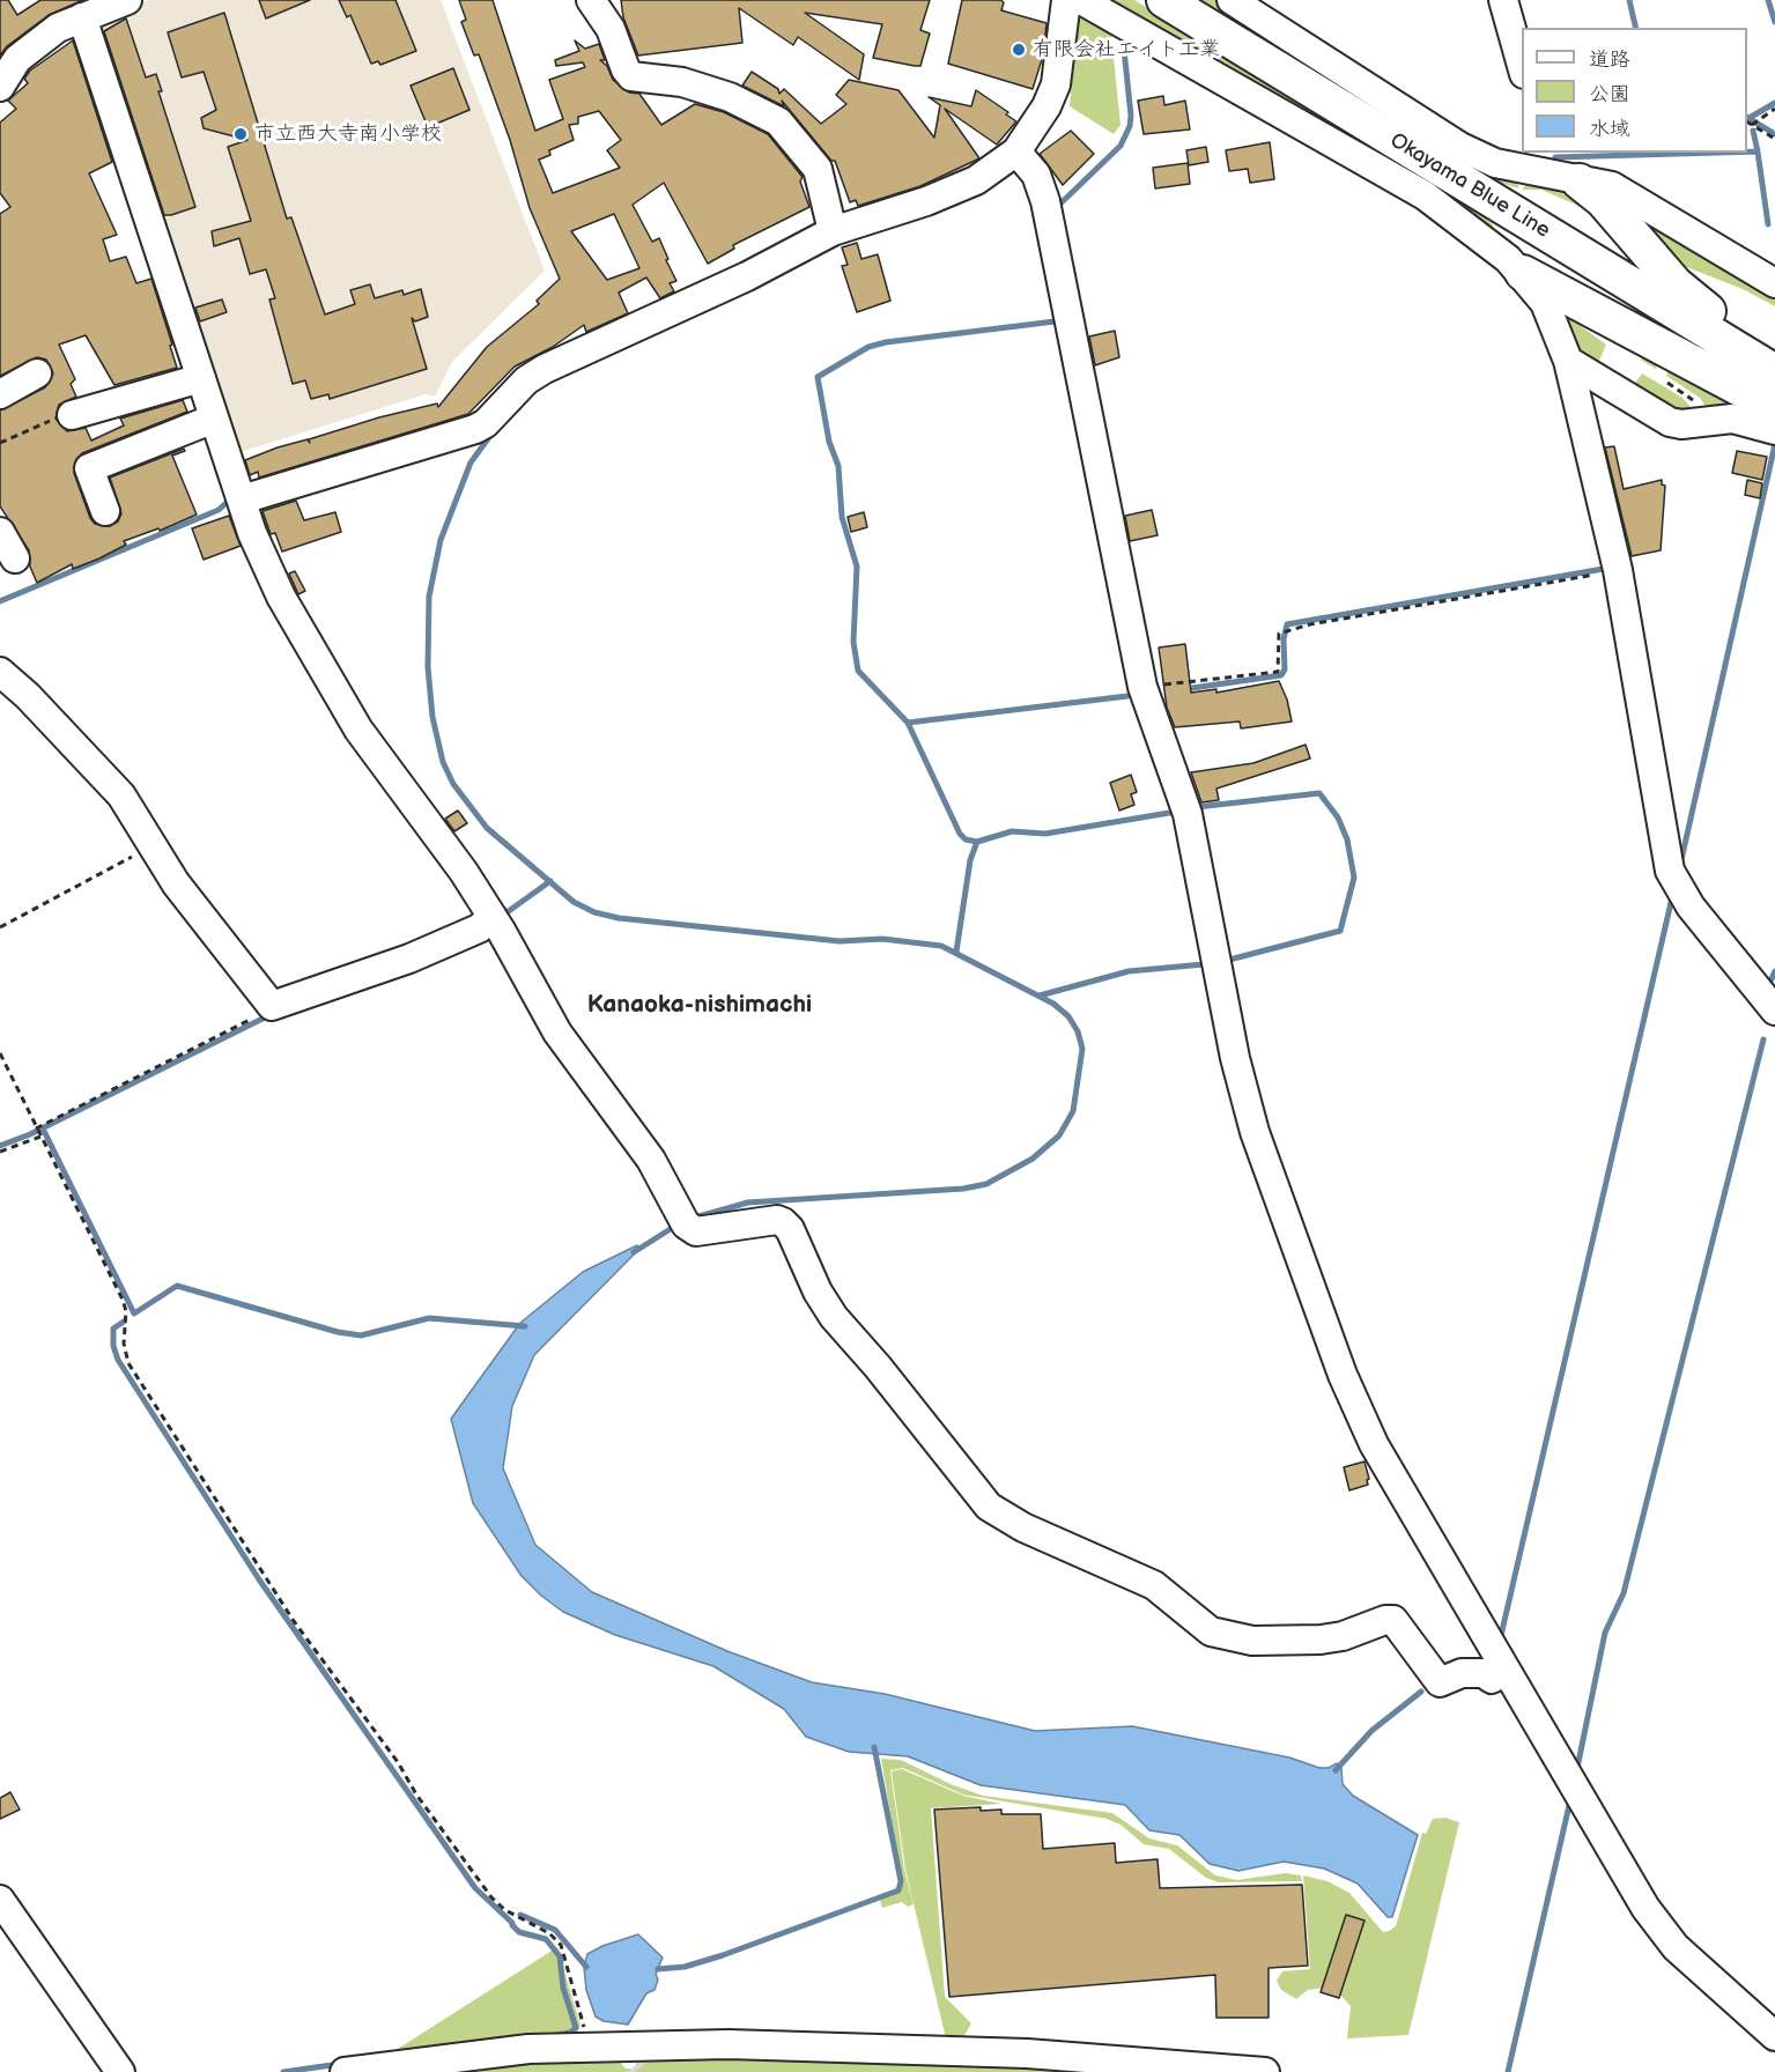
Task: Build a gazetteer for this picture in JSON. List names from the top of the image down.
{
  "streets": {
    "main road": ["Okayama Blue Line"]
  },
  "districts": ["Kanaoka-nishimachi"],
  "places": ["有限会社エイト工業", "市立西大寺南小学校"],
  "legend": ["道路", "公園", "水域"]
}
